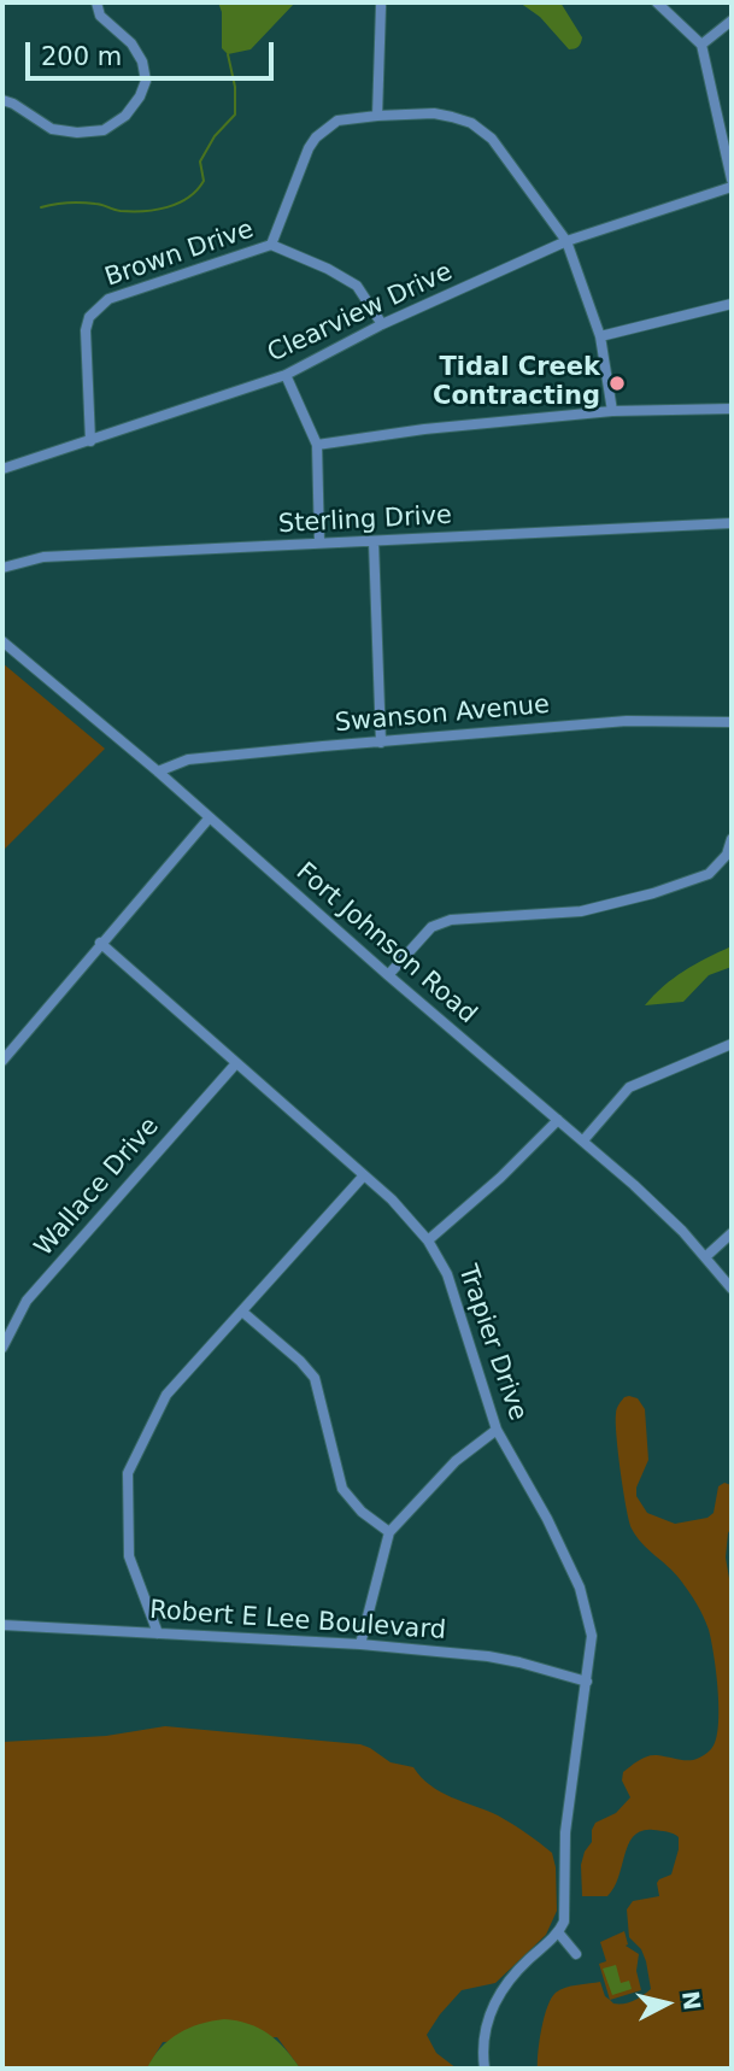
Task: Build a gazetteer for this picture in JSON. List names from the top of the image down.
{
  "streets": {
    "street": [
      "Brown Drive",
      "Clearview Drive",
      "Sterling Drive",
      "Swanson Avenue",
      "Fort Johnson Road",
      "Wallace Drive",
      "Trapier Drive",
      "Robert E Lee Boulevard"
    ]
  },
  "crossings": [
    ["Brown Drive", "Clearview Drive"],
    ["Swanson Avenue", "Fort Johnson Road"],
    ["Wallace Drive", "Trapier Drive"],
    ["Trapier Drive", "Robert E Lee Boulevard"]
  ],
  "places": ["Tidal Creek Contracting"],
  "scale_bar": "200 m",
  "north": "right"
}
